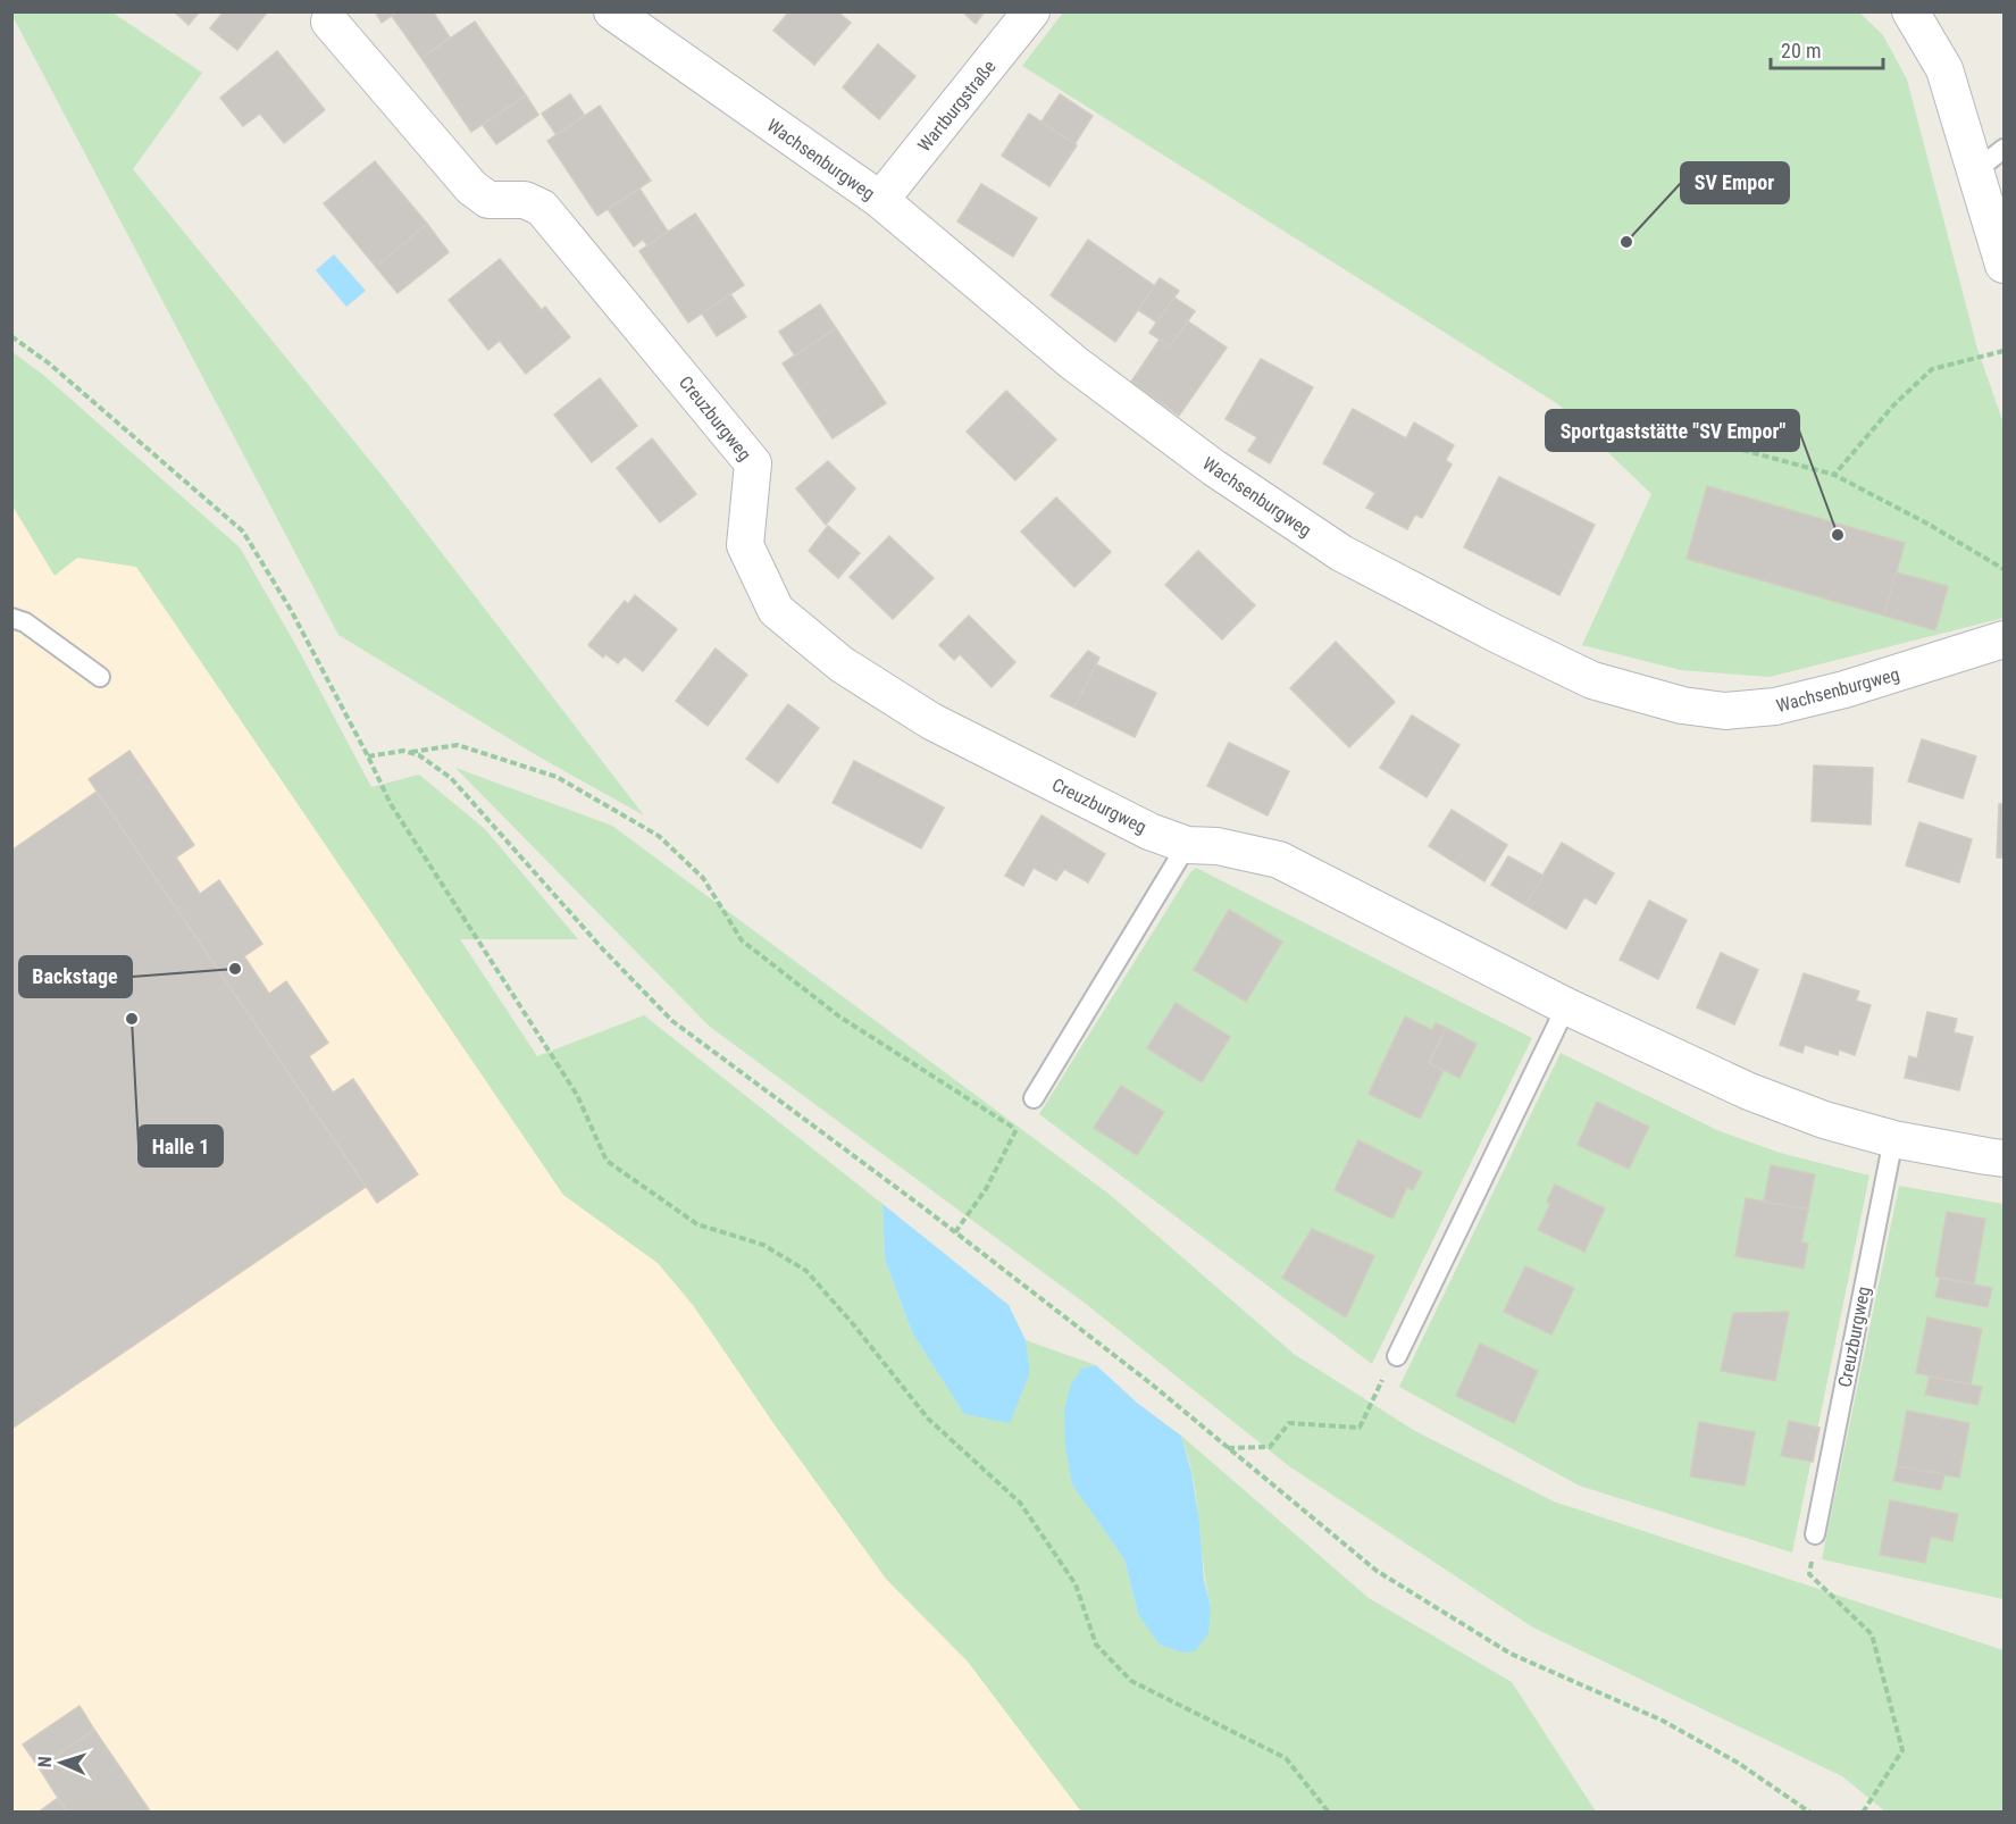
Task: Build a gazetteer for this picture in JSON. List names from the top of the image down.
{
  "streets": {
    "street": ["Wartburgstraße", "Wachsenburgweg", "Creuzburgweg"]
  },
  "crossings": [
    ["Wartburgstraße", "Wachsenburgweg"]
  ],
  "places": [
    "SV Empor",
    "Sportgaststätte \"SV Empor\"",
    "Backstage",
    "Halle 1"
  ],
  "scale_bar": "20 m",
  "north": "left"
}
